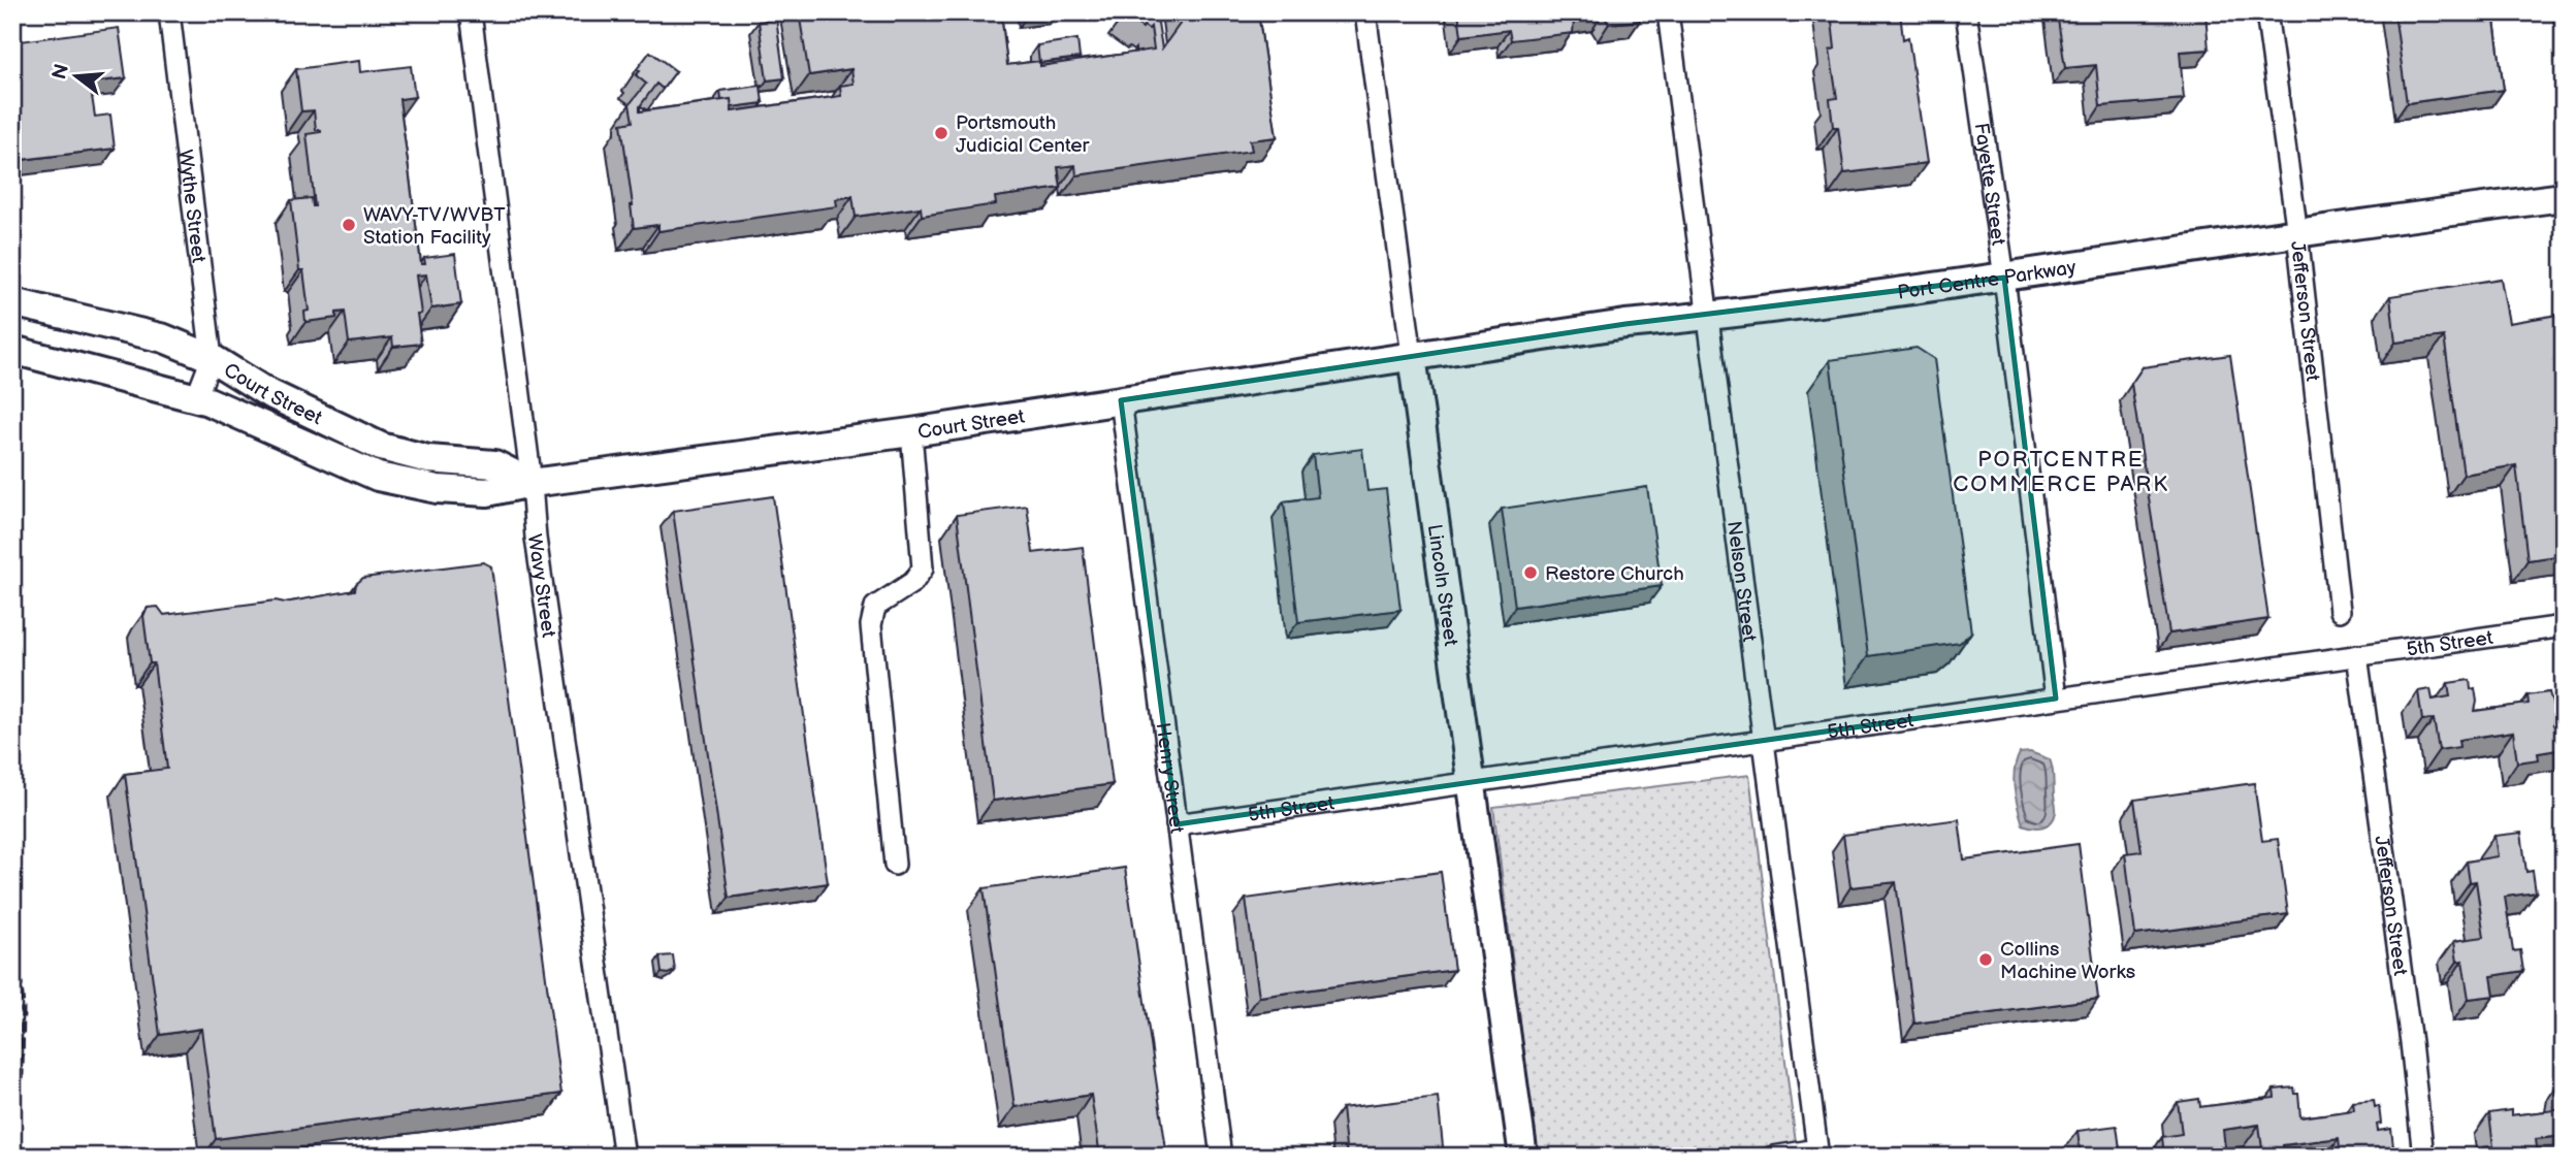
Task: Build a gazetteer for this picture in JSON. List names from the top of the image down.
{
  "streets": {
    "main road": ["Port Centre Parkway", "Court Street", "Lincoln Street"],
    "street": [
      "Fayette Street",
      "Wythe Street",
      "Jefferson Street",
      "Nelson Street",
      "Wavy Street",
      "5th Street",
      "Henry Street"
    ]
  },
  "crossings": [
    ["Fayette Street", "Port Centre Parkway"],
    ["Fayette Street", "5th Street"],
    ["Wythe Street", "Court Street"],
    ["Port Centre Parkway", "Jefferson Street"],
    ["Port Centre Parkway", "Court Street"],
    ["Port Centre Parkway", "Nelson Street"],
    ["Port Centre Parkway", "Lincoln Street"],
    ["Jefferson Street", "5th Street"],
    ["Court Street", "Wavy Street"],
    ["Court Street", "Lincoln Street"],
    ["Court Street", "Henry Street"],
    ["Nelson Street", "5th Street"],
    ["Lincoln Street", "5th Street"],
    ["5th Street", "Henry Street"]
  ],
  "districts": ["PORTCENTRE COMMERCE PARK"],
  "places": [
    "Portsmouth Judicial Center",
    "WAVY-TV/WVBT Station Facility",
    "Restore Church",
    "Collins Machine Works"
  ],
  "north": "left"
}
